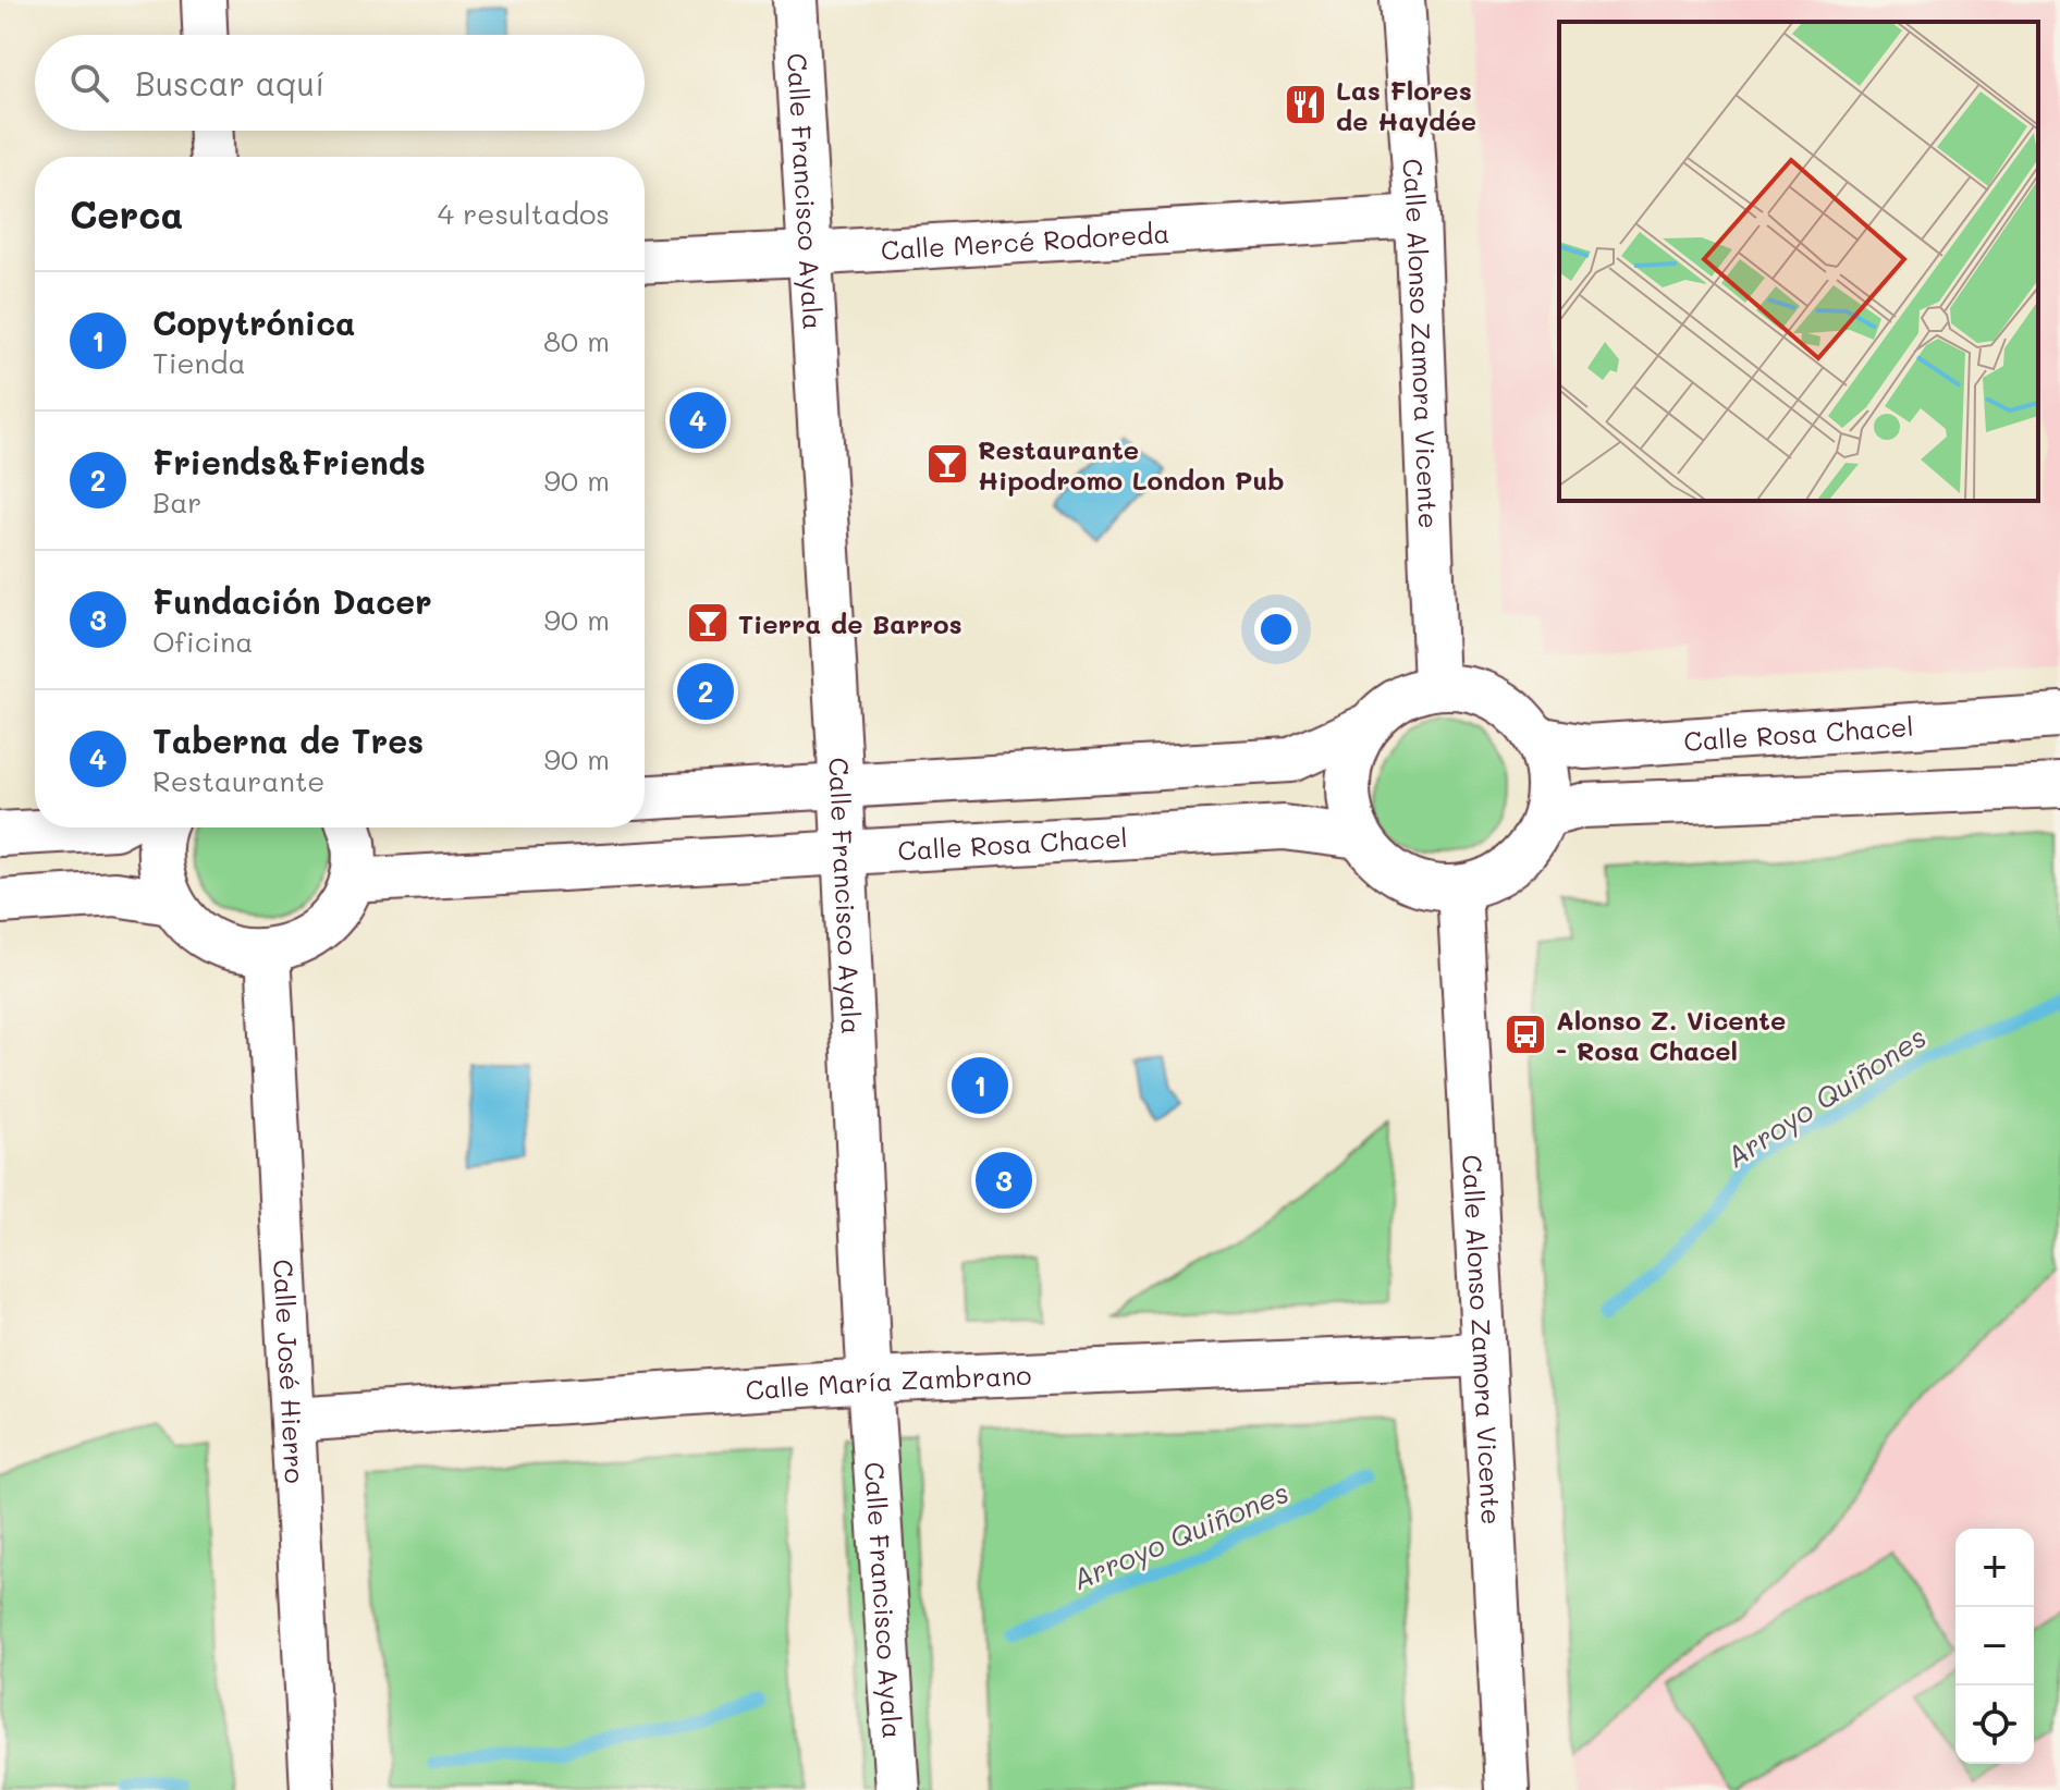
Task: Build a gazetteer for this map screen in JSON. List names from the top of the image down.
{
  "streets": {
    "street": [
      "Calle Francisco Ayala",
      "Calle Mercé Rodoreda",
      "Calle Alonso Zamora Vicente",
      "Calle Rosa Chacel",
      "Calle José Hierro",
      "Calle María Zambrano"
    ]
  },
  "crossings": [
    ["Calle Francisco Ayala", "Calle Mercé Rodoreda"],
    ["Calle Francisco Ayala", "Calle Rosa Chacel"],
    ["Calle Francisco Ayala", "Calle María Zambrano"],
    ["Calle Mercé Rodoreda", "Calle Alonso Zamora Vicente"],
    ["Calle Alonso Zamora Vicente", "Calle Rosa Chacel"],
    ["Calle Alonso Zamora Vicente", "Calle María Zambrano"],
    ["Calle José Hierro", "Calle María Zambrano"]
  ],
  "water": ["Arroyo Quiñones"],
  "places": {
    "restaurant": ["Las Flores de Haydée"],
    "bar": ["Restaurante Hipodromo London Pub", "Tierra de Barros"],
    "bus stop": ["Alonso Z. Vicente - Rosa Chacel"]
  },
  "page": {
    "search": "Buscar aquí",
    "heading": ["Cerca", "4 resultados"],
    "list": [
      {
        "mark": "1",
        "name": "Copytrónica",
        "note": "Tienda",
        "value": "80 m"
      },
      {
        "mark": "2",
        "name": "Friends&Friends",
        "note": "Bar",
        "value": "90 m"
      },
      {
        "mark": "3",
        "name": "Fundación Dacer",
        "note": "Oficina",
        "value": "90 m"
      },
      {
        "mark": "4",
        "name": "Taberna de Tres",
        "note": "Restaurante",
        "value": "90 m"
      }
    ],
    "pins": [
      "4",
      "2",
      "1",
      "3"
    ],
    "map_buttons": ["+", "−"]
  }
}
